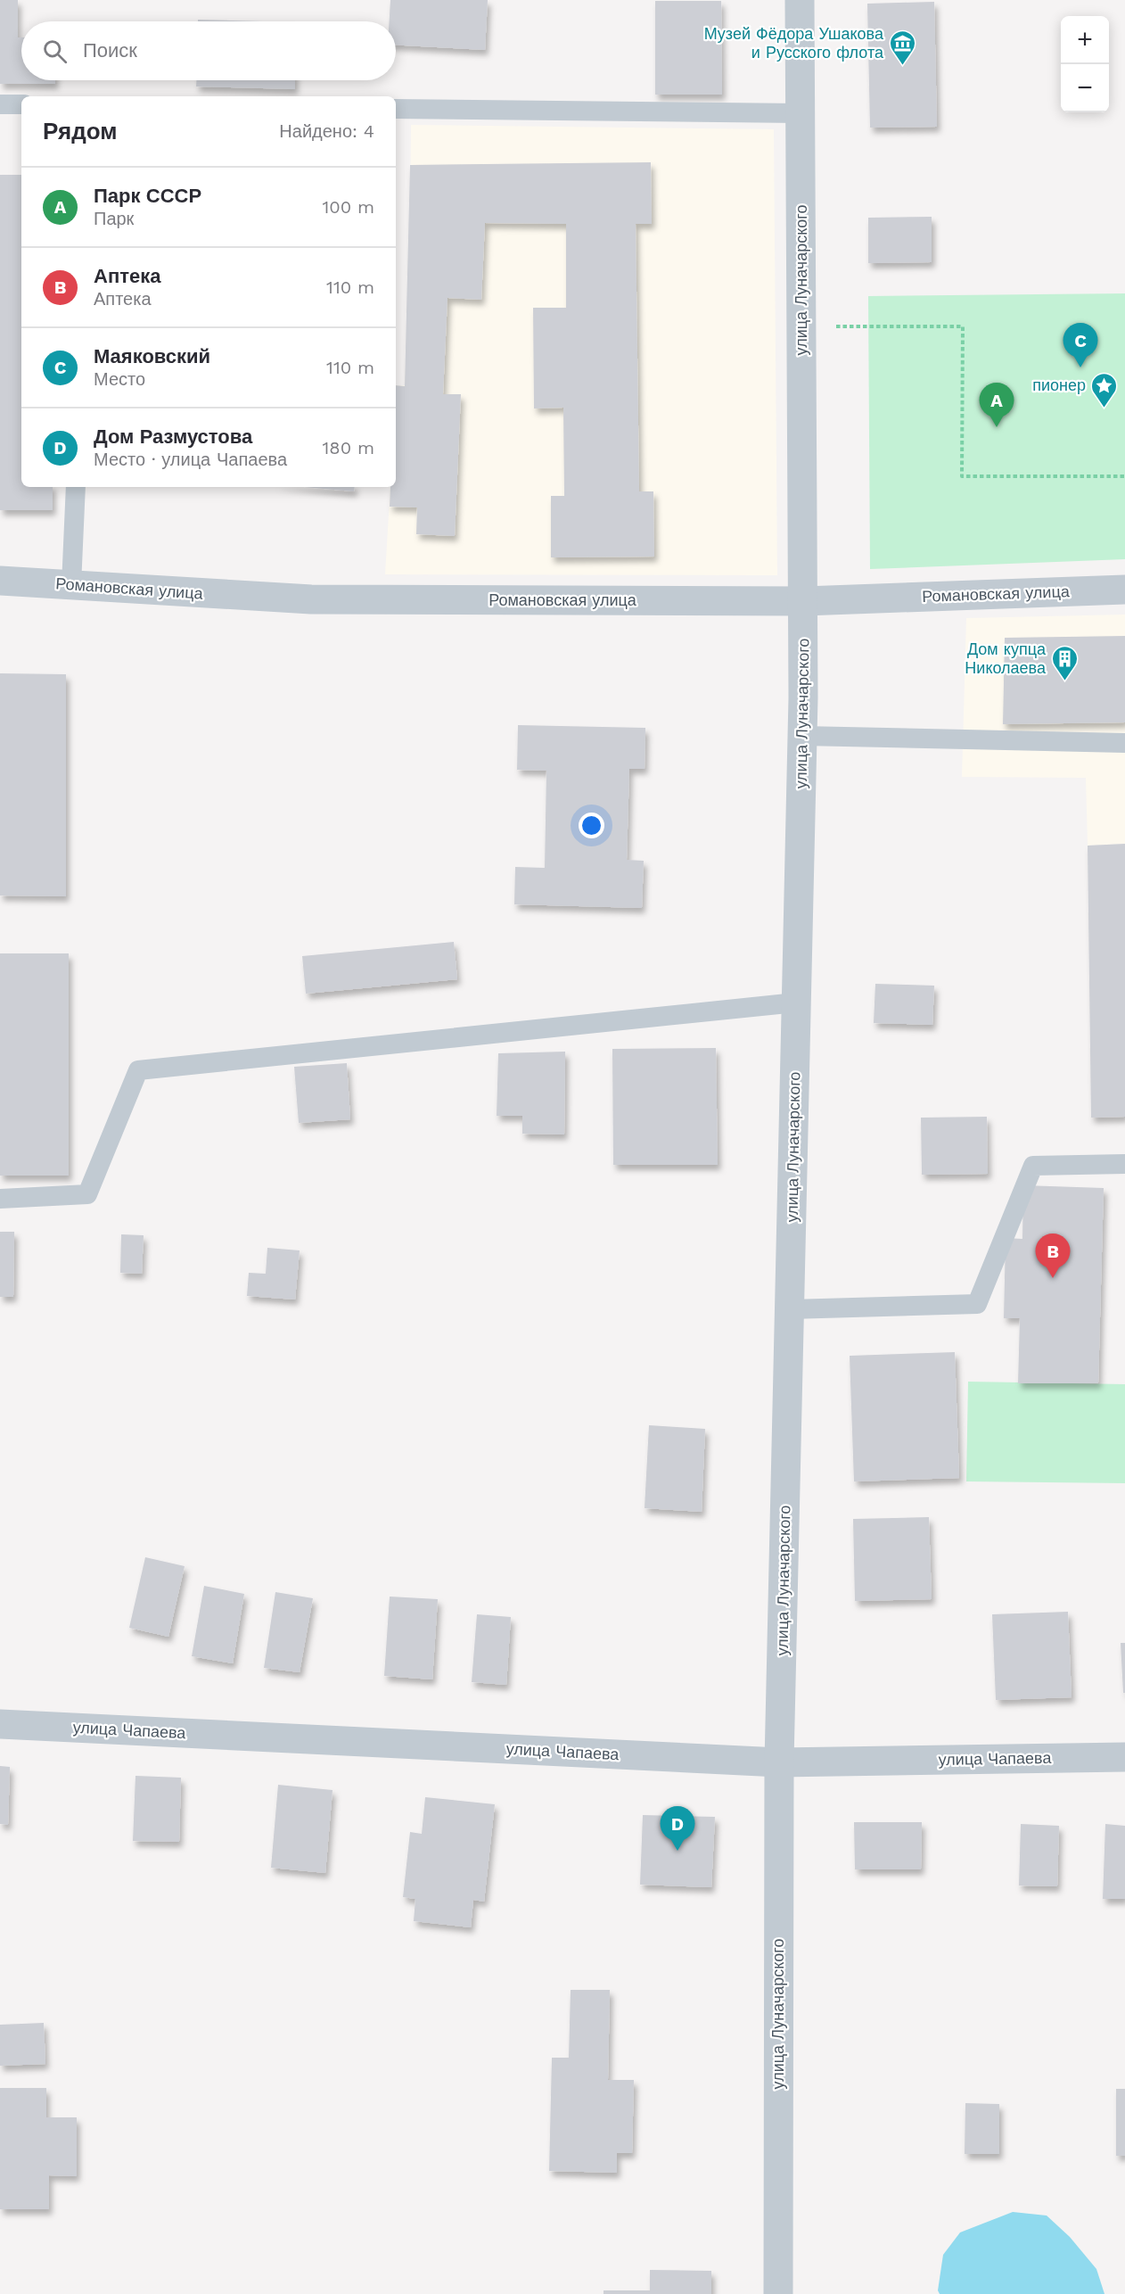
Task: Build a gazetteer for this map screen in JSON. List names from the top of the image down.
{
  "streets": {
    "street": ["улица Луначарского", "Романовская улица", "улица Чапаева"]
  },
  "crossings": [
    ["улица Луначарского", "Романовская улица"],
    ["улица Луначарского", "улица Чапаева"]
  ],
  "places": {
    "museum": ["Музей Фёдора Ушакова и Русского флота"],
    "place": ["пионер"],
    "building": ["Дом купца Николаева"]
  },
  "page": {
    "map_buttons": ["+", "−"],
    "search": "Поиск",
    "heading": ["Рядом", "Найдено: 4"],
    "list": [
      {
        "mark": "A",
        "name": "Парк СССР",
        "note": "Парк",
        "value": "100 m"
      },
      {
        "mark": "B",
        "name": "Аптека",
        "note": "Аптека",
        "value": "110 m"
      },
      {
        "mark": "C",
        "name": "Маяковский",
        "note": "Место",
        "value": "110 m"
      },
      {
        "mark": "D",
        "name": "Дом Размустова",
        "note": "Место · улица Чапаева",
        "value": "180 m"
      }
    ],
    "pins": [
      "C",
      "A",
      "B",
      "D"
    ]
  }
}
